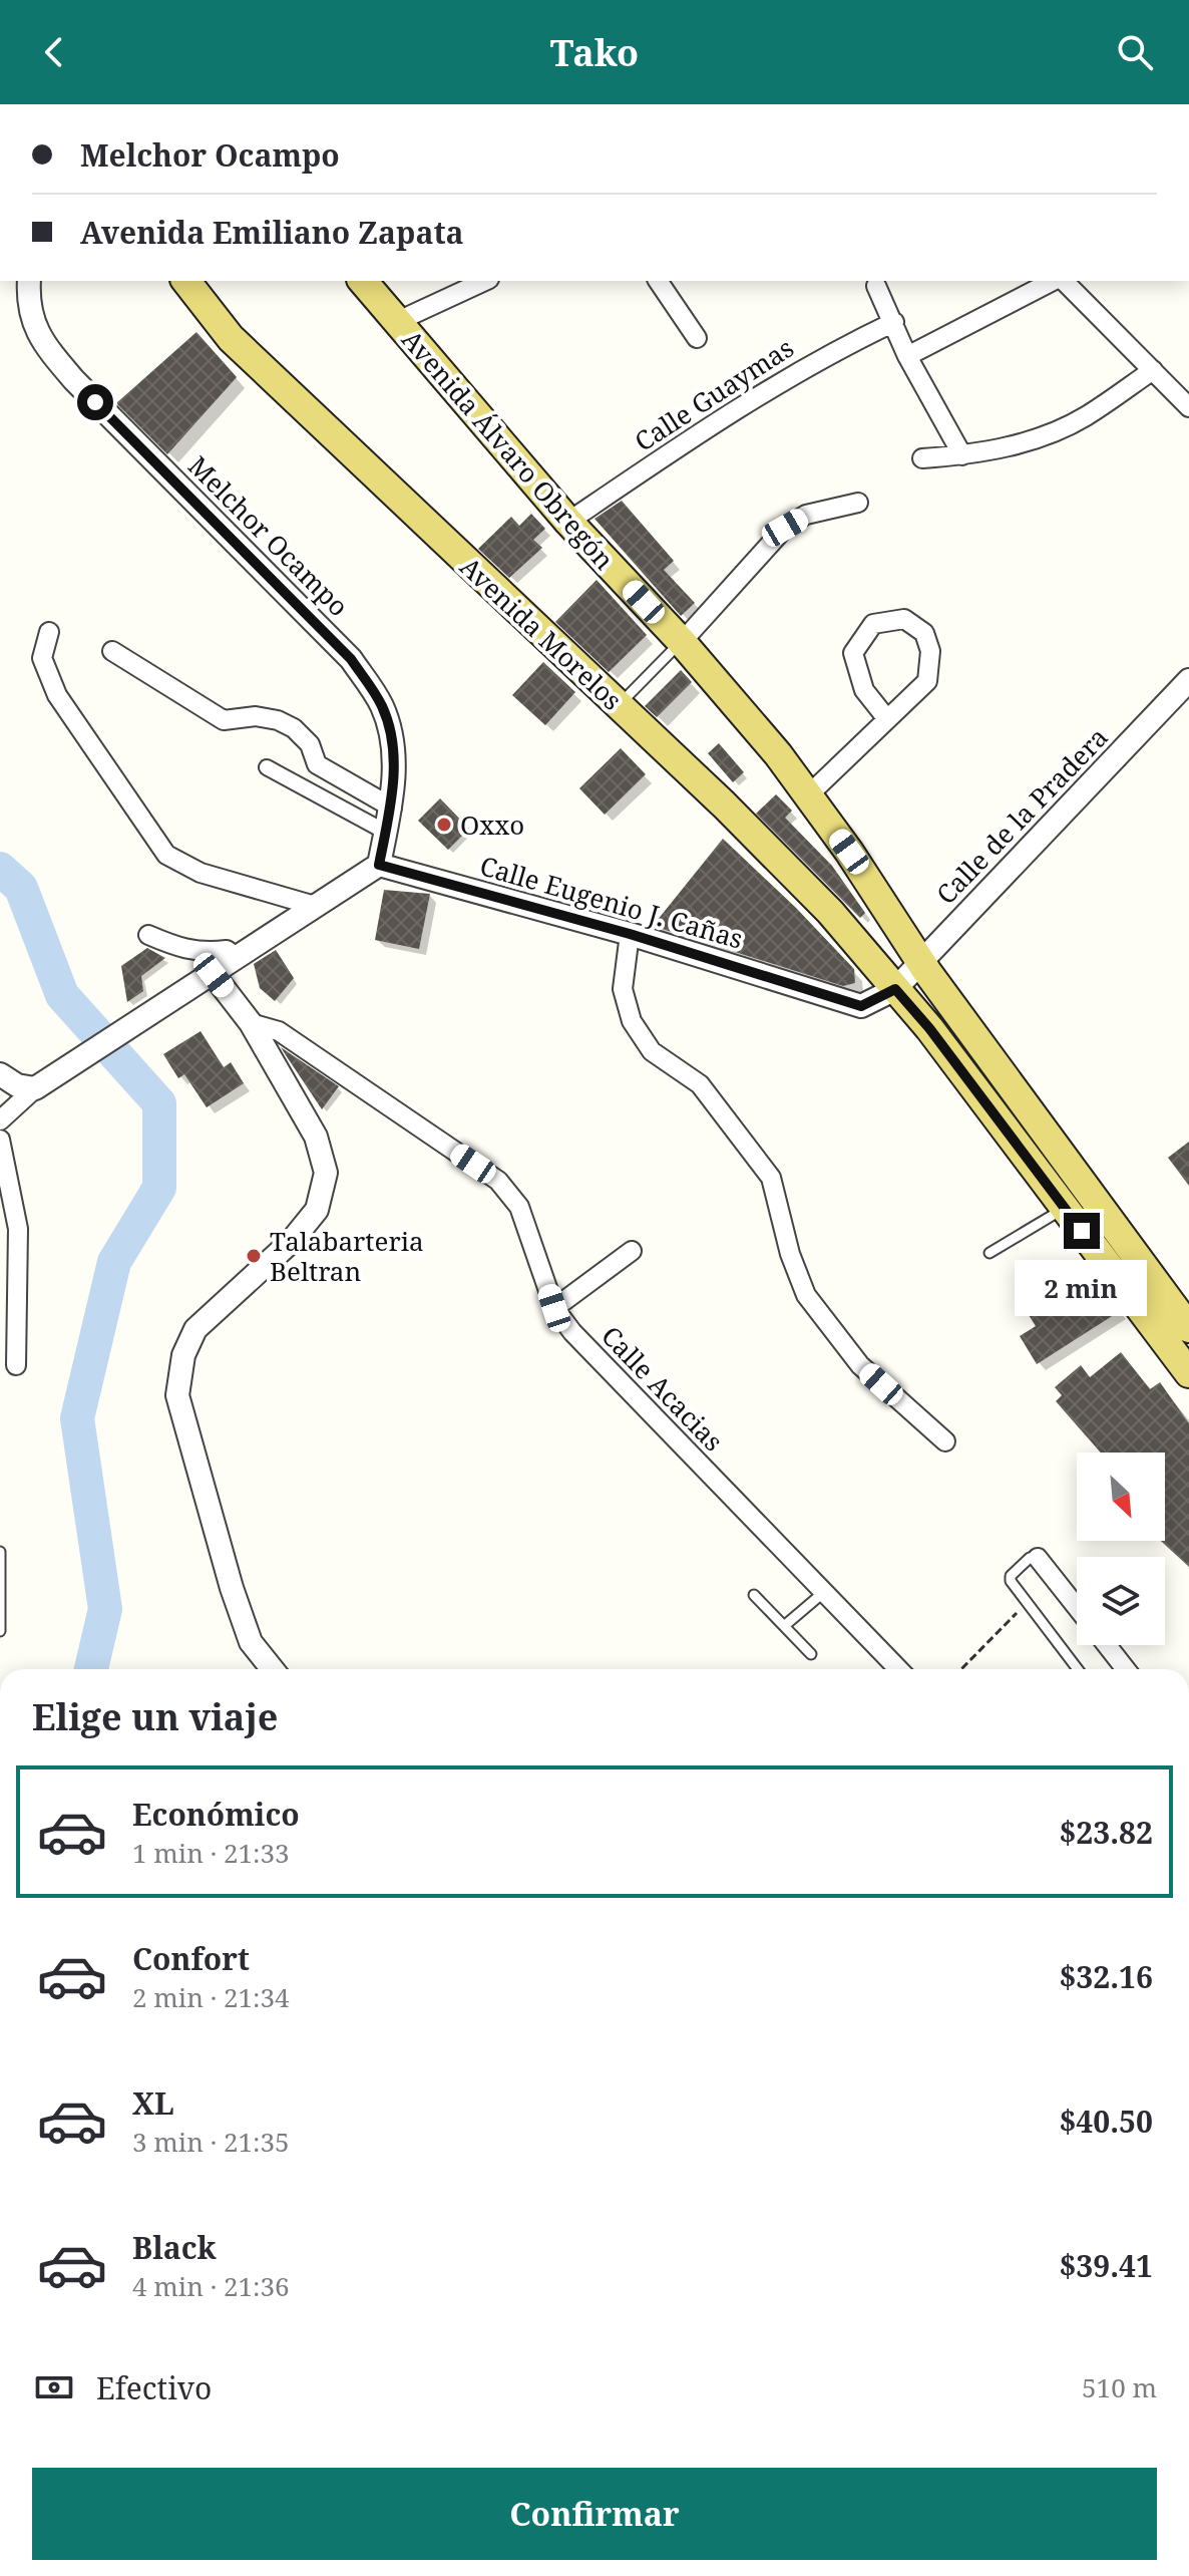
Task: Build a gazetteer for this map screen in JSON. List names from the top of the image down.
{
  "streets": {
    "main road": ["Avenida Álvaro Obregón", "Avenida Morelos"],
    "street": [
      "Calle Guaymas",
      "Melchor Ocampo",
      "Calle de la Pradera",
      "Calle Eugenio J. Cañas",
      "Calle Acacias"
    ]
  },
  "crossings": [
    ["Calle Guaymas", "Avenida Álvaro Obregón"],
    ["Avenida Álvaro Obregón", "Calle de la Pradera"],
    ["Melchor Ocampo", "Calle Eugenio J. Cañas"],
    ["Avenida Morelos", "Calle de la Pradera"],
    ["Avenida Morelos", "Calle Eugenio J. Cañas"],
    ["Calle de la Pradera", "Calle Eugenio J. Cañas"]
  ],
  "places": ["Oxxo", "Talabarteria Beltran"],
  "north": "bottom right",
  "page": {
    "header": "Tako",
    "banner": ["Melchor Ocampo", "Avenida Emiliano Zapata"],
    "bubble": "2 min",
    "heading": "Elige un viaje",
    "list": [
      {
        "name": "Económico",
        "note": "1 min · 21:33",
        "value": "$23.82"
      },
      {
        "name": "Confort",
        "note": "2 min · 21:34",
        "value": "$32.16"
      },
      {
        "name": "XL",
        "note": "3 min · 21:35",
        "value": "$40.50"
      },
      {
        "name": "Black",
        "note": "4 min · 21:36",
        "value": "$39.41"
      }
    ],
    "pay": ["Efectivo", "510 m"],
    "buttons": "Confirmar"
  }
}
